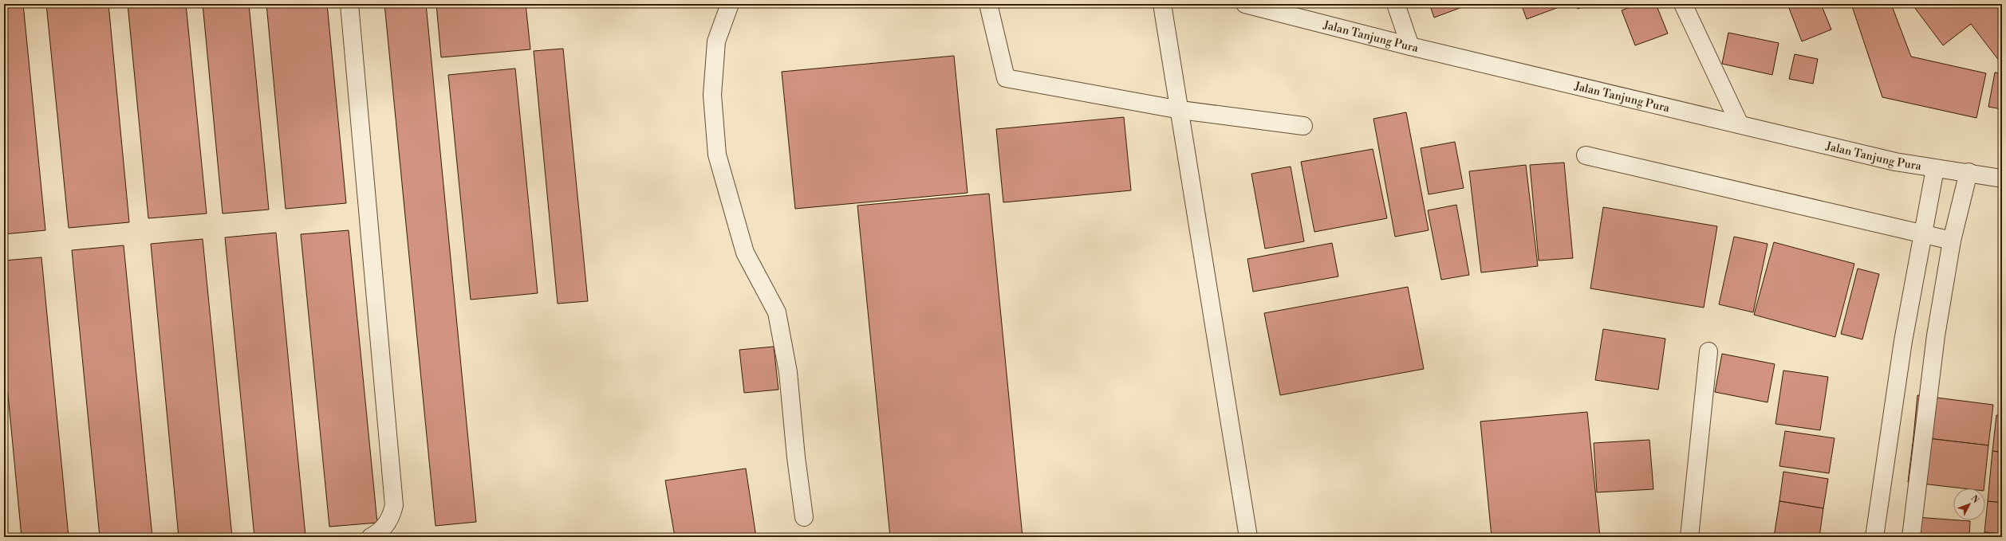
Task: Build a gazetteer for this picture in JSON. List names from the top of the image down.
{
  "streets": {
    "street": ["Jalan Tanjung Pura"]
  },
  "north": "top right"
}
